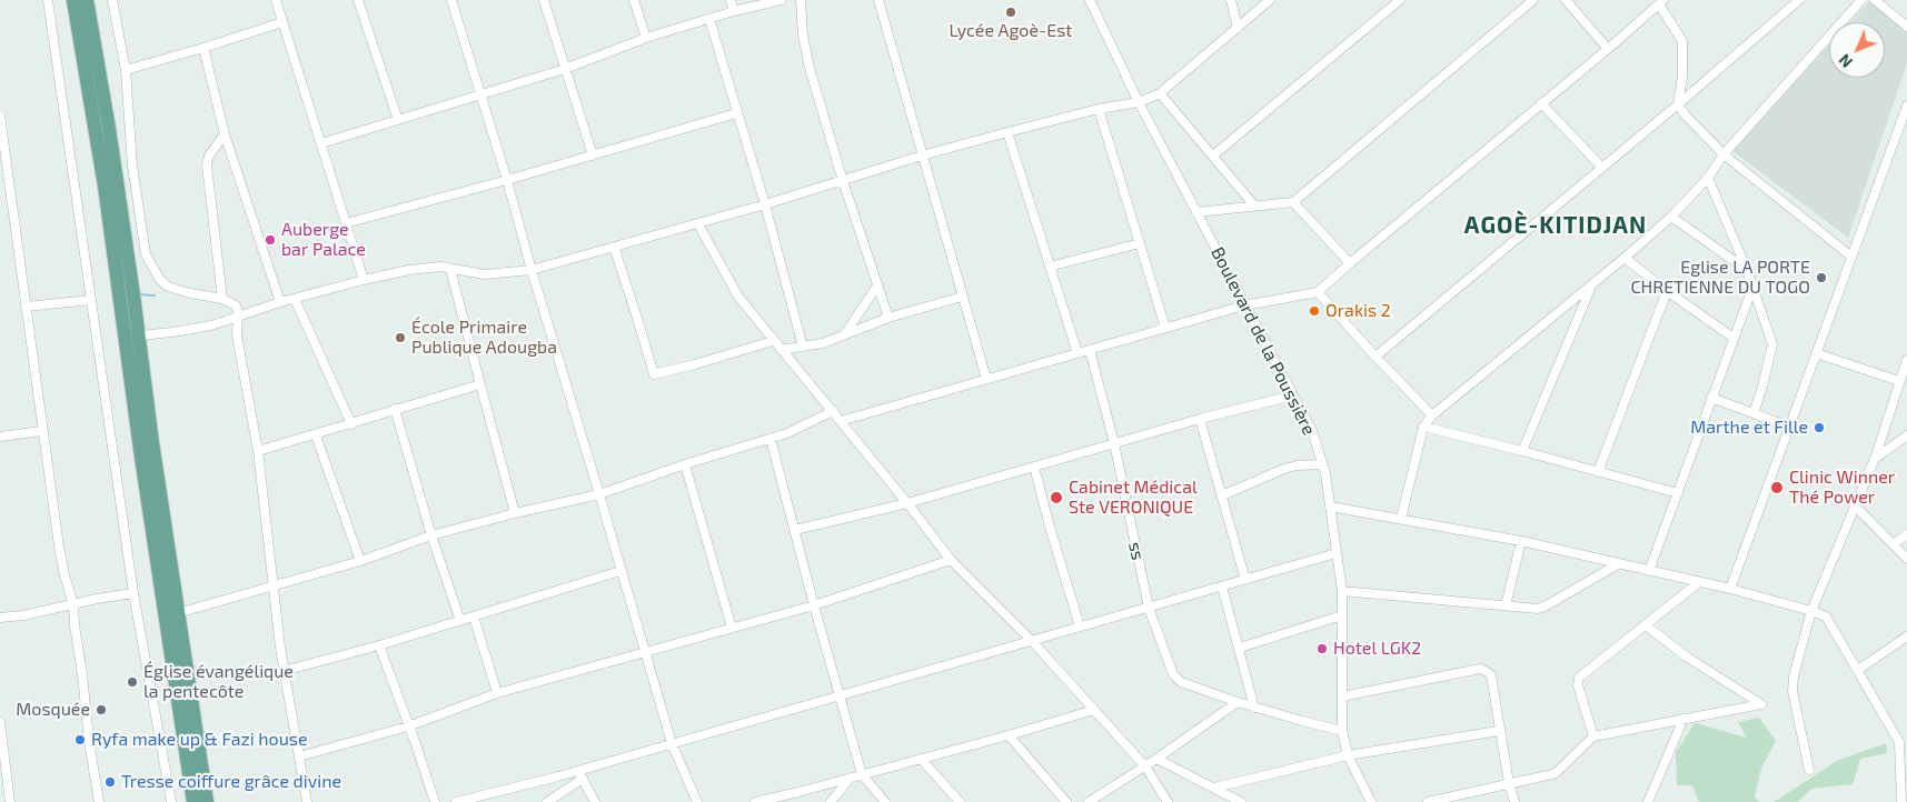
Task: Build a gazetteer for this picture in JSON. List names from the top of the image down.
{
  "streets": {
    "street": ["Boulevard de la Poussière", "ss"]
  },
  "districts": ["AGOÈ-KITIDJAN"],
  "places": [
    "Lycée Agoè-Est",
    "Auberge bar Palace",
    "Eglise LA PORTE CHRETIENNE DU TOGO",
    "Orakis 2",
    "École Primaire Publique Adougba",
    "Marthe et Fille",
    "Clinic Winner Thé Power",
    "Cabinet Médical Ste VERONIQUE",
    "Hotel LGK2",
    "Église évangélique la pentecôte",
    "Mosquée",
    "Ryfa make up & Fazi house",
    "Tresse coiffure grâce divine"
  ],
  "north": "bottom left"
}
